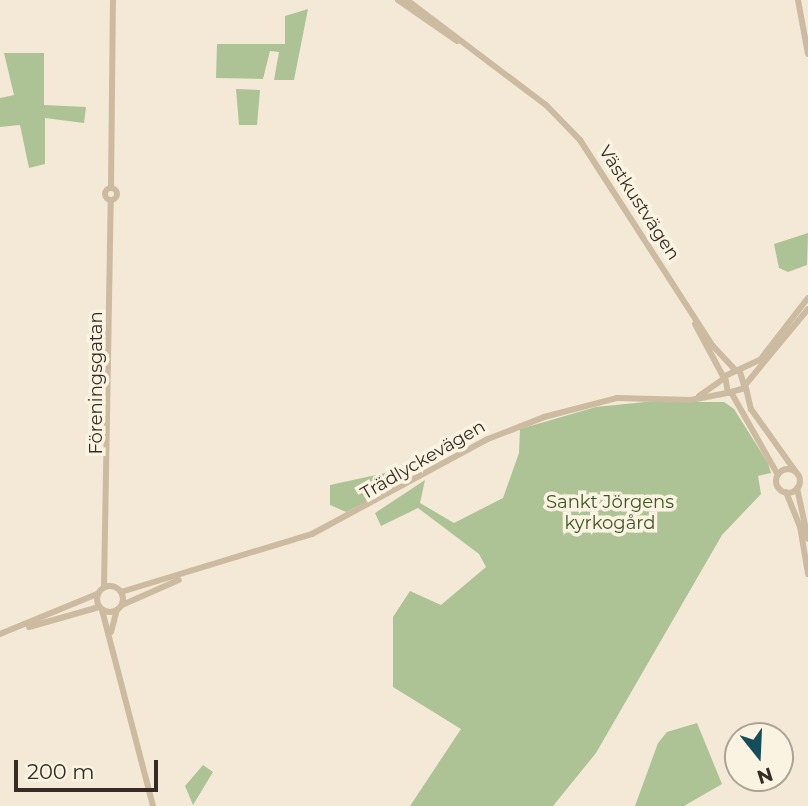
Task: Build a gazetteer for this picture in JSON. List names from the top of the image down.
{
  "streets": {
    "street": ["Västkustvägen", "Föreningsgatan", "Trädlyckevägen"]
  },
  "crossings": [
    ["Västkustvägen", "Trädlyckevägen"],
    ["Föreningsgatan", "Trädlyckevägen"]
  ],
  "parks": ["Sankt Jörgens kyrkogård"],
  "scale_bar": "200 m",
  "north": "bottom"
}
